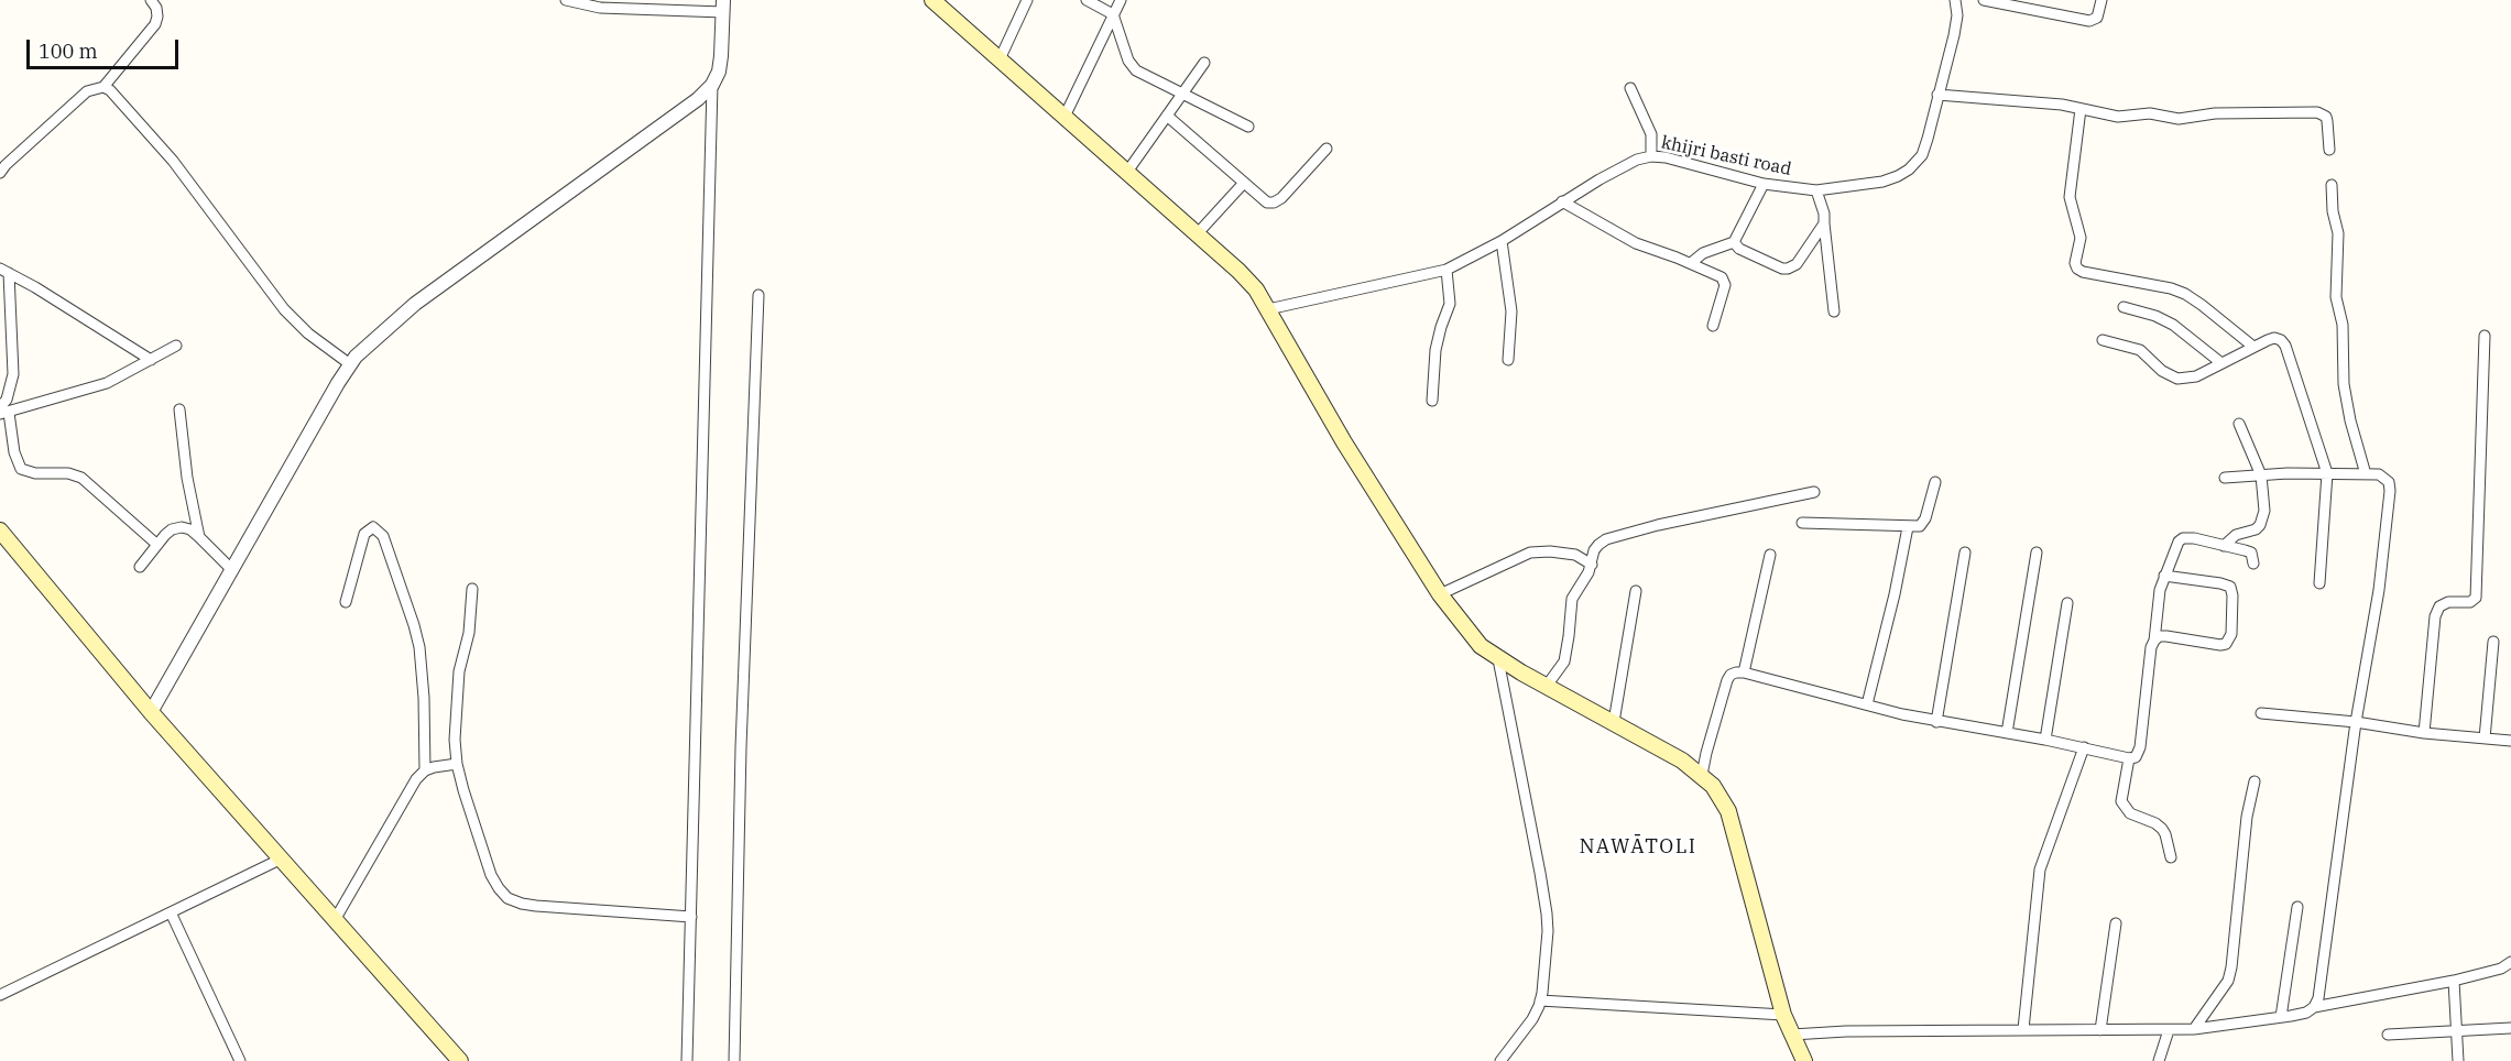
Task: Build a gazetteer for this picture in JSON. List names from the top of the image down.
{
  "streets": {
    "street": ["khijri basti road"]
  },
  "districts": ["NAWĀTOLI"],
  "scale_bar": "100 m"
}
